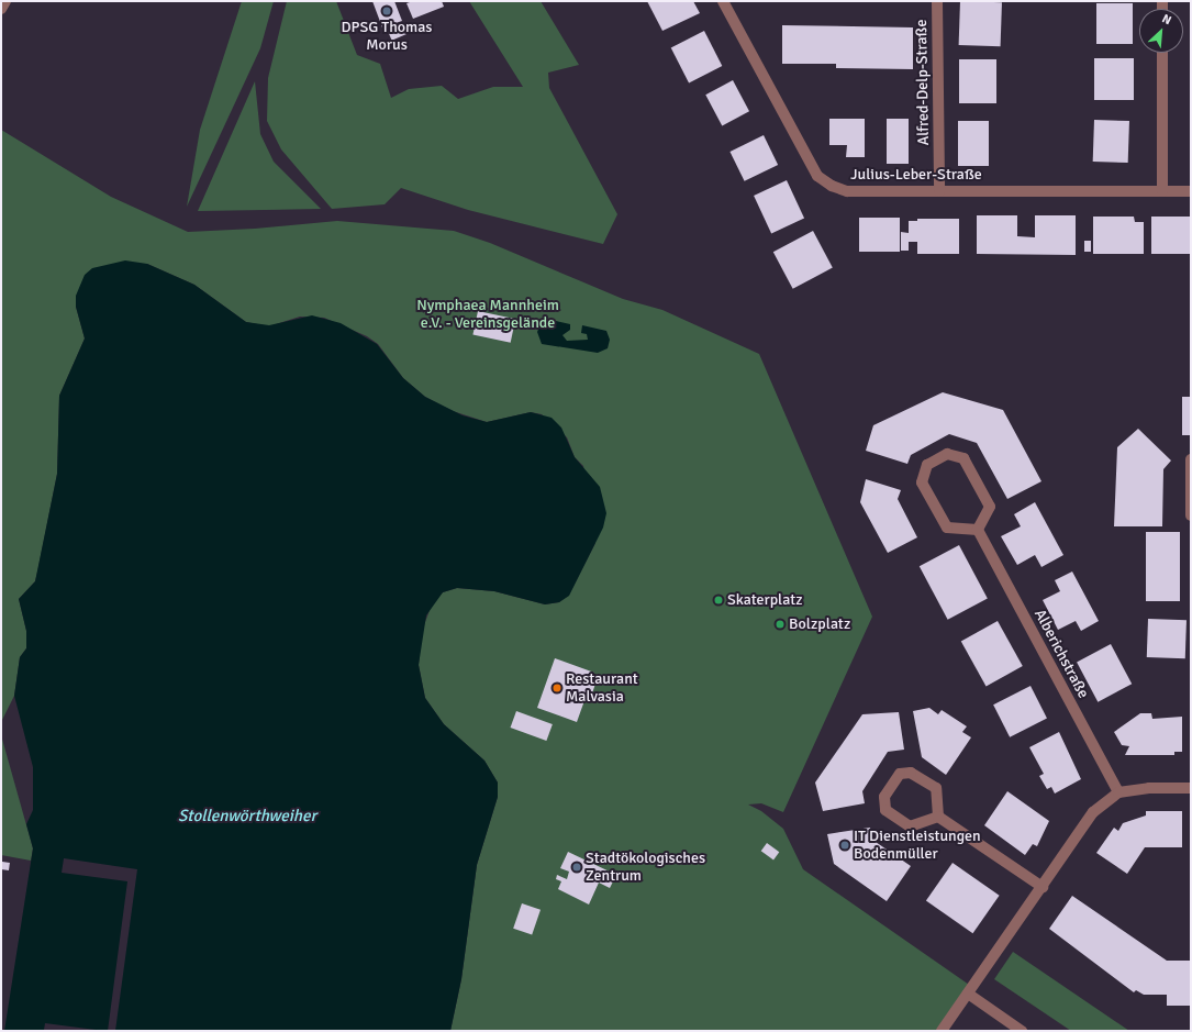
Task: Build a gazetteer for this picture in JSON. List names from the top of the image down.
{
  "streets": {
    "street": ["Alfred-Delp-Straße", "Julius-Leber-Straße", "Alberichstraße"]
  },
  "crossings": [
    ["Alfred-Delp-Straße", "Julius-Leber-Straße"]
  ],
  "water": ["Stollenwörthweiher"],
  "parks": ["Nymphaea Mannheim e.V. - Vereinsgelände"],
  "places": [
    "DPSG Thomas Morus",
    "Skaterplatz",
    "Bolzplatz",
    "Restaurant Malvasia",
    "IT Dienstleistungen Bodenmüller",
    "Stadtökologisches Zentrum"
  ],
  "north": "top right"
}
